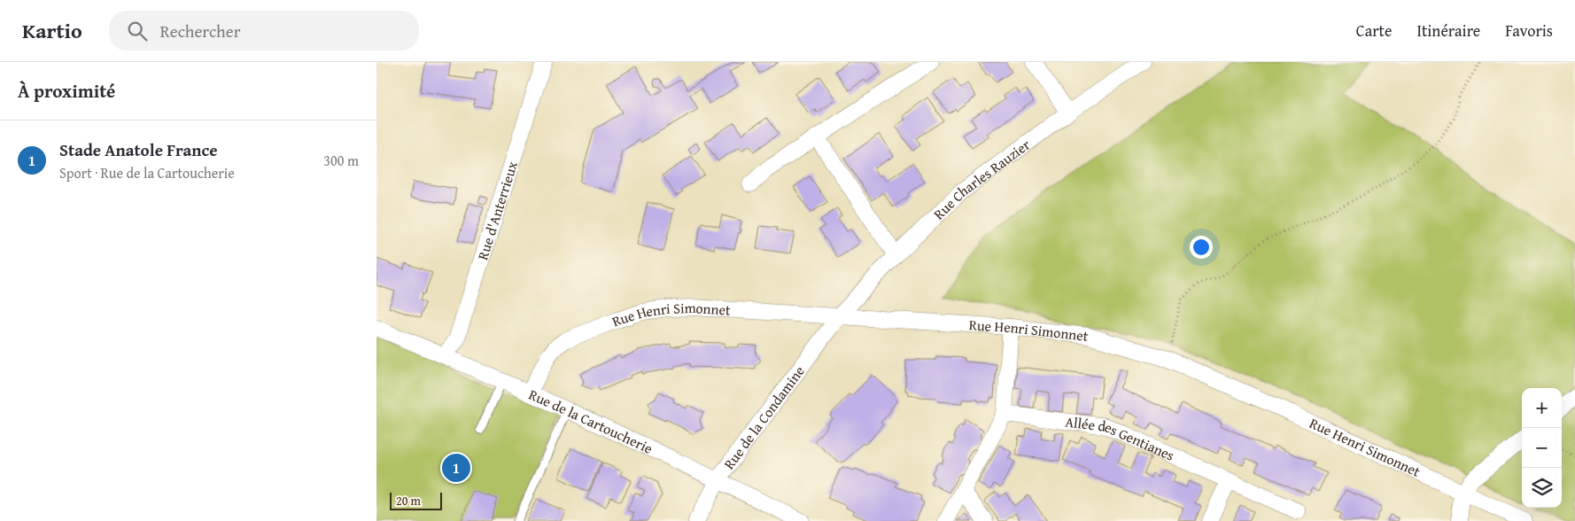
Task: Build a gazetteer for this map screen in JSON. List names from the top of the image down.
{
  "streets": {
    "street": [
      "Rue Charles Rauzier",
      "Rue d'Anterrieux",
      "Rue Henri Simonnet",
      "Rue de la Condamine",
      "Rue de la Cartoucherie",
      "Allée des Gentianes"
    ]
  },
  "crossings": [
    ["Rue Charles Rauzier", "Rue Henri Simonnet"],
    ["Rue Charles Rauzier", "Rue de la Condamine"],
    ["Rue d'Anterrieux", "Rue de la Cartoucherie"],
    ["Rue Henri Simonnet", "Rue de la Condamine"],
    ["Rue Henri Simonnet", "Rue de la Cartoucherie"],
    ["Rue de la Condamine", "Rue de la Cartoucherie"]
  ],
  "scale_bar": "20 m",
  "page": {
    "header": "Kartio",
    "search": "Rechercher",
    "nav": ["Carte", "Itinéraire", "Favoris"],
    "heading": "À proximité",
    "list": [
      {
        "mark": "1",
        "name": "Stade Anatole France",
        "note": "Sport · Rue de la Cartoucherie",
        "value": "300 m"
      }
    ],
    "map_buttons": ["+", "−"],
    "pins": "1",
    "scale": "20 m"
  }
}
